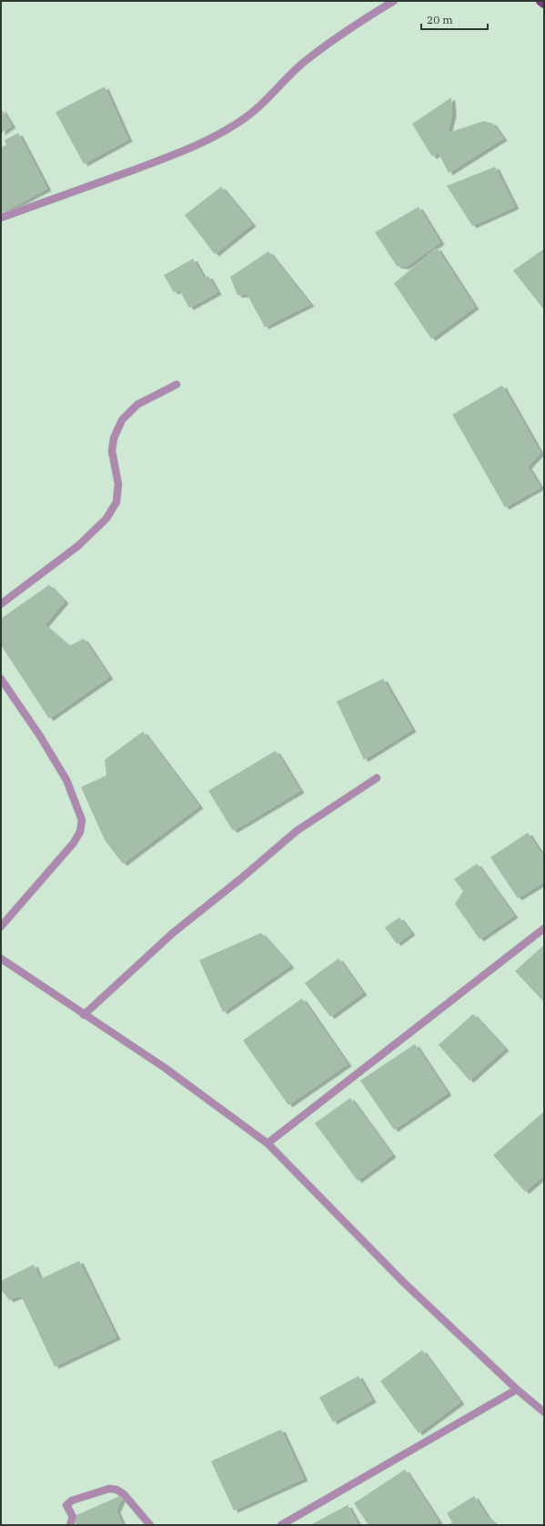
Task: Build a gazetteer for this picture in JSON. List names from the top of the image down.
{
  "scale_bar": "20 m"
}
